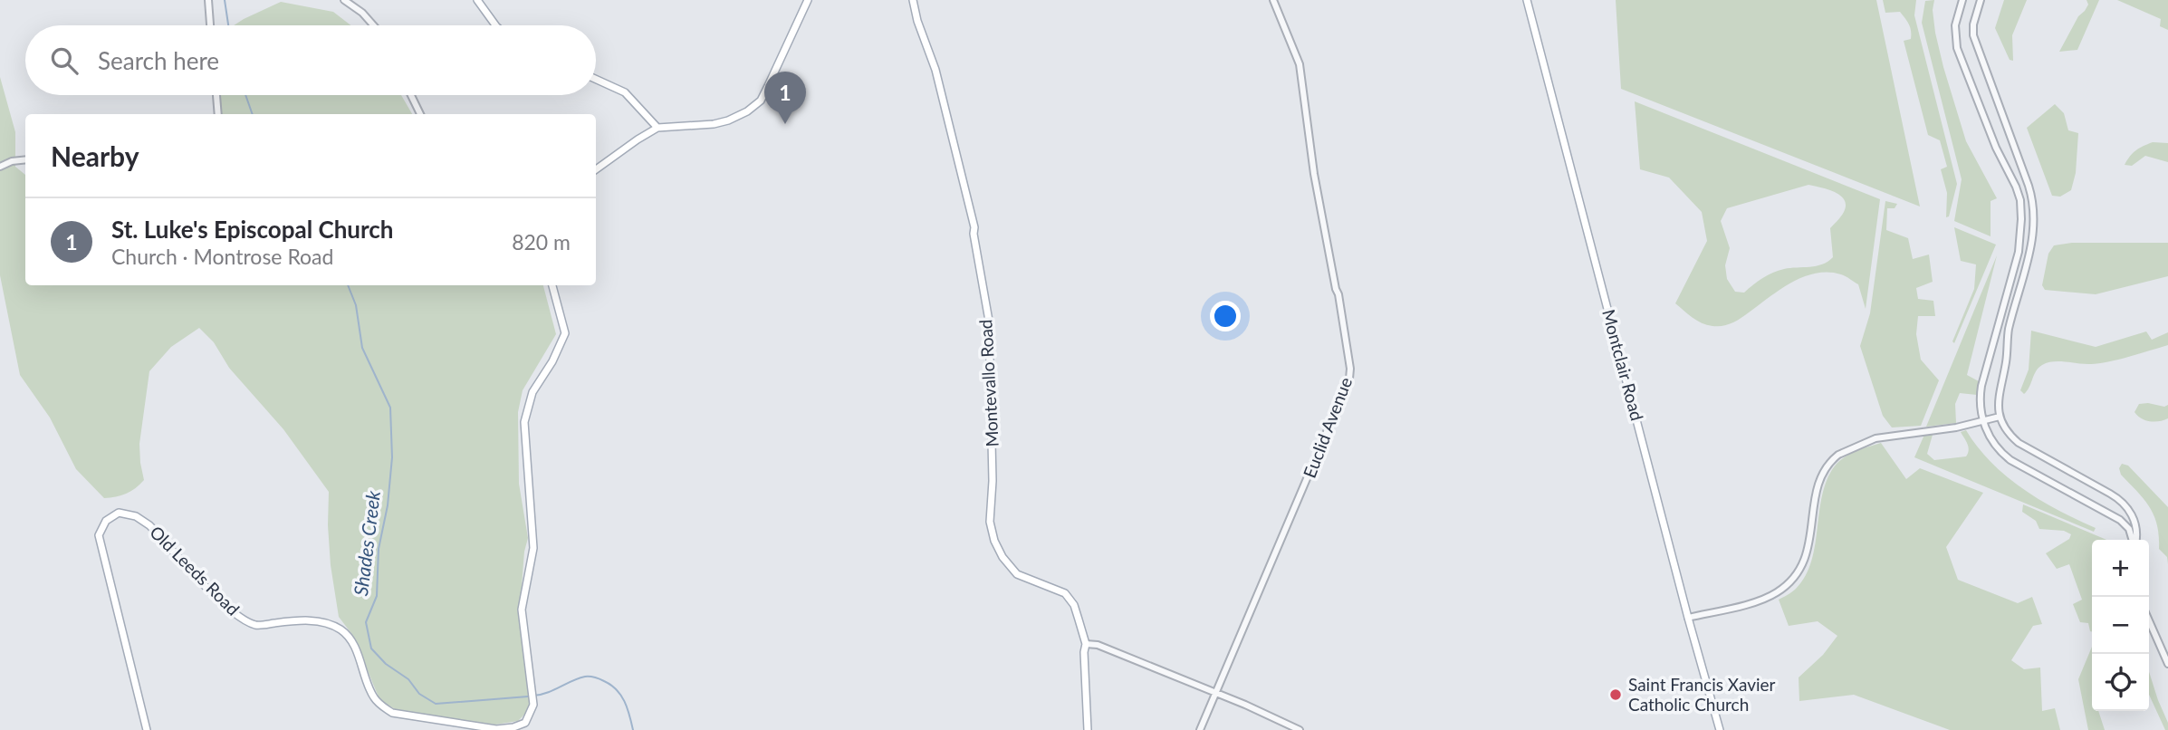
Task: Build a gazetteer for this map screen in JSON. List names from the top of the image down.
{
  "streets": {
    "main road": ["Montclair Road", "Montevallo Road", "Old Leeds Road"],
    "street": ["Euclid Avenue"]
  },
  "water": ["Shades Creek"],
  "places": ["Saint Francis Xavier Catholic Church"],
  "page": {
    "search": "Search here",
    "pins": "1",
    "heading": "Nearby",
    "list": [
      {
        "mark": "1",
        "name": "St. Luke's Episcopal Church",
        "note": "Church · Montrose Road",
        "value": "820 m"
      }
    ],
    "map_buttons": ["+", "−"]
  }
}
